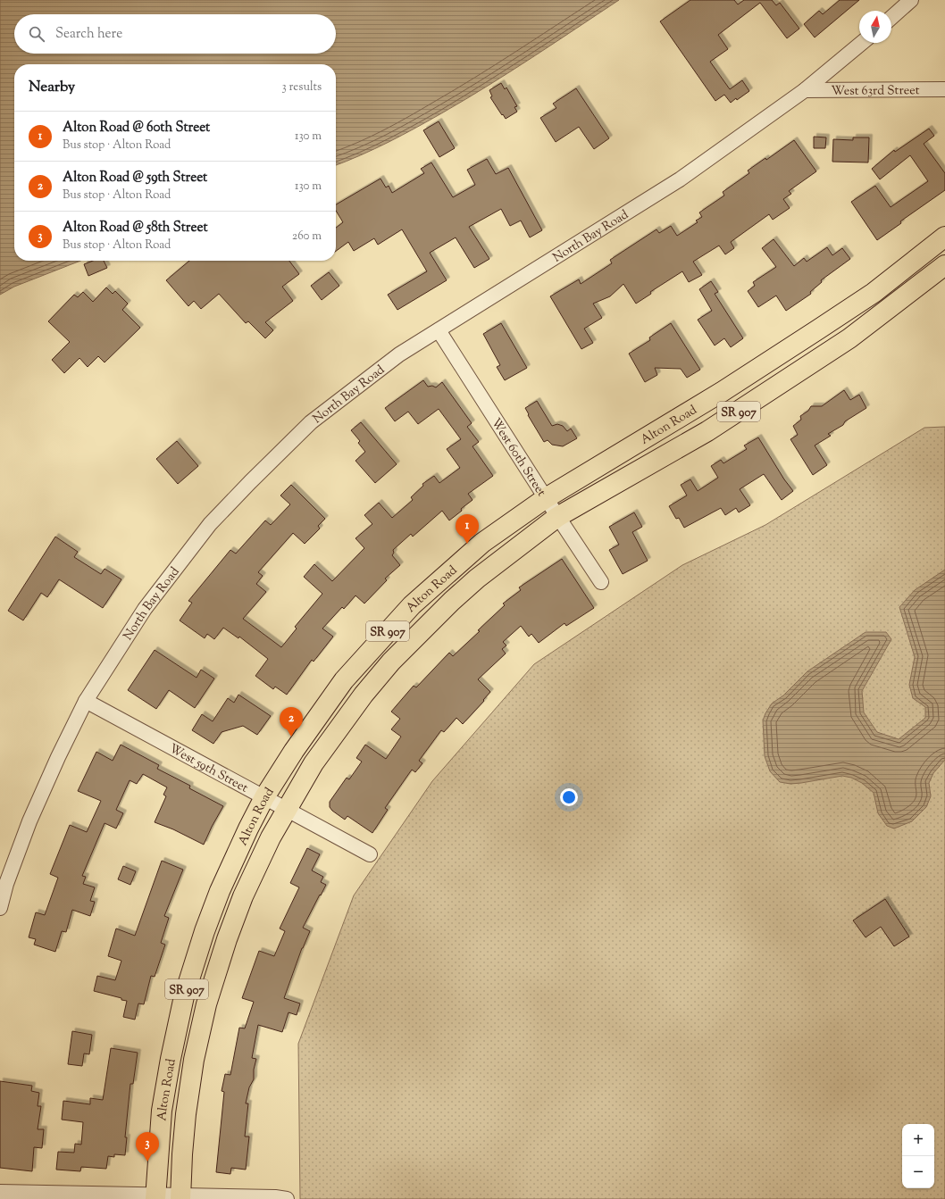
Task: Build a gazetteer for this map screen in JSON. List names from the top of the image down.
{
  "streets": {
    "main road": ["SR 907", "Alton Road"],
    "street": [
      "West 63rd Street",
      "North Bay Road",
      "West 60th Street",
      "West 59th Street"
    ]
  },
  "crossings": [
    ["West 63rd Street", "North Bay Road"],
    ["North Bay Road", "West 60th Street"],
    ["North Bay Road", "West 59th Street"],
    ["Alton Road", "West 60th Street"],
    ["Alton Road", "West 59th Street"]
  ],
  "north": "top",
  "page": {
    "search": "Search here",
    "heading": ["Nearby", "3 results"],
    "list": [
      {
        "mark": "1",
        "name": "Alton Road @ 60th Street",
        "note": "Bus stop · Alton Road",
        "value": "130 m"
      },
      {
        "mark": "2",
        "name": "Alton Road @ 59th Street",
        "note": "Bus stop · Alton Road",
        "value": "130 m"
      },
      {
        "mark": "3",
        "name": "Alton Road @ 58th Street",
        "note": "Bus stop · Alton Road",
        "value": "260 m"
      }
    ],
    "pins": ["1", "2", "3"],
    "map_buttons": ["+", "−"]
  }
}
